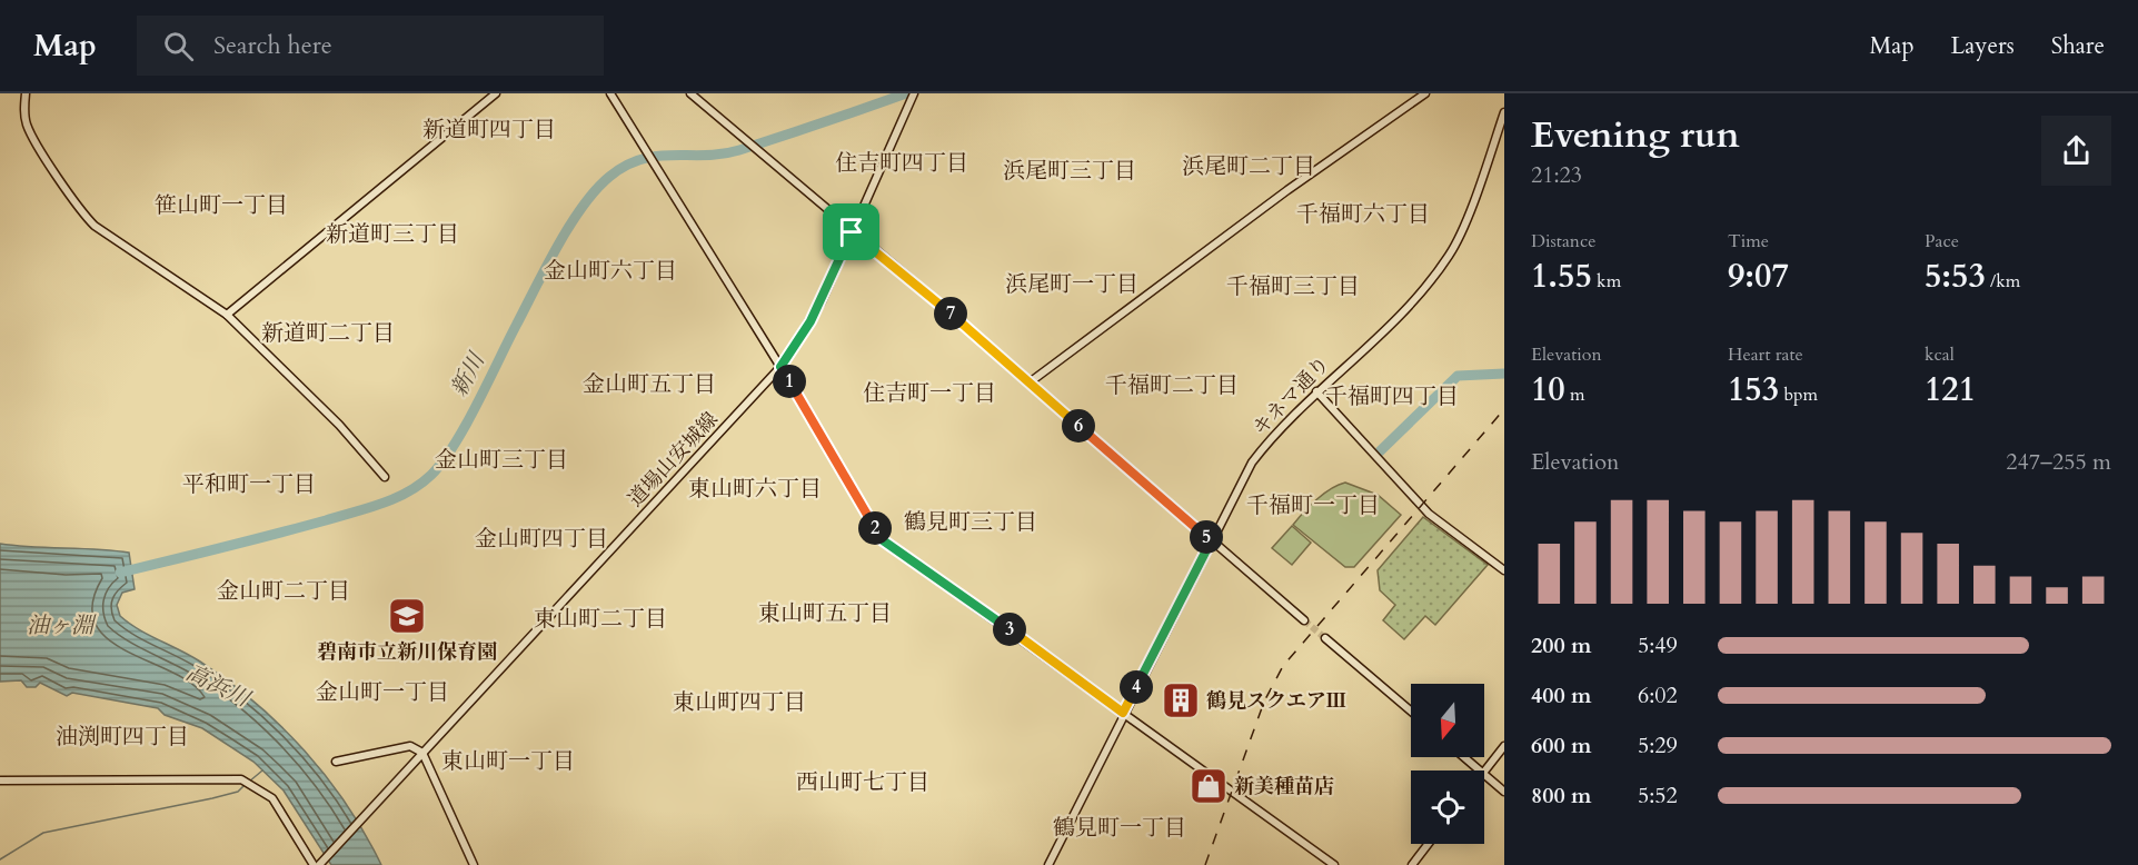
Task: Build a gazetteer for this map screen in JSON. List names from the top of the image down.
{
  "streets": {
    "street": ["キネマ通り", "道場山安城線"]
  },
  "districts": [
    "新道町四丁目",
    "住吉町四丁目",
    "浜尾町二丁目",
    "浜尾町三丁目",
    "笹山町一丁目",
    "千福町六丁目",
    "新道町三丁目",
    "金山町六丁目",
    "浜尾町一丁目",
    "千福町三丁目",
    "新道町二丁目",
    "金山町五丁目",
    "千福町二丁目",
    "住吉町一丁目",
    "千福町四丁目",
    "金山町三丁目",
    "平和町一丁目",
    "東山町六丁目",
    "千福町一丁目",
    "鶴見町三丁目",
    "金山町四丁目",
    "金山町二丁目",
    "東山町五丁目",
    "東山町二丁目",
    "金山町一丁目",
    "東山町四丁目",
    "油渕町四丁目",
    "東山町一丁目",
    "西山町七丁目",
    "鶴見町一丁目"
  ],
  "water": ["新川", "油ヶ淵", "高浜川"],
  "places": {
    "school or university": ["碧南市立新川保育園"],
    "building": ["鶴見スクエアⅢ"],
    "shop": ["新美種苗店"]
  },
  "north": "bottom",
  "page": {
    "header": "Map",
    "search": "Search here",
    "nav": ["Map", "Layers", "Share"],
    "heading": ["Evening run", "21:23"],
    "stats": [
      ["Distance", "1.55 km"],
      ["Time", "9:07"],
      ["Pace", "5:53 /km"],
      ["Elevation", "10 m"],
      ["Heart rate", "153 bpm"],
      ["kcal", "121"]
    ],
    "pins": [
      "7",
      "1",
      "6",
      "2",
      "5",
      "3",
      "4"
    ],
    "chart": ["Elevation", "247–255 m"],
    "list": [
      {
        "name": "200 m",
        "note": "5:49"
      },
      {
        "name": "400 m",
        "note": "6:02"
      },
      {
        "name": "600 m",
        "note": "5:29"
      },
      {
        "name": "800 m",
        "note": "5:52"
      }
    ]
  }
}
